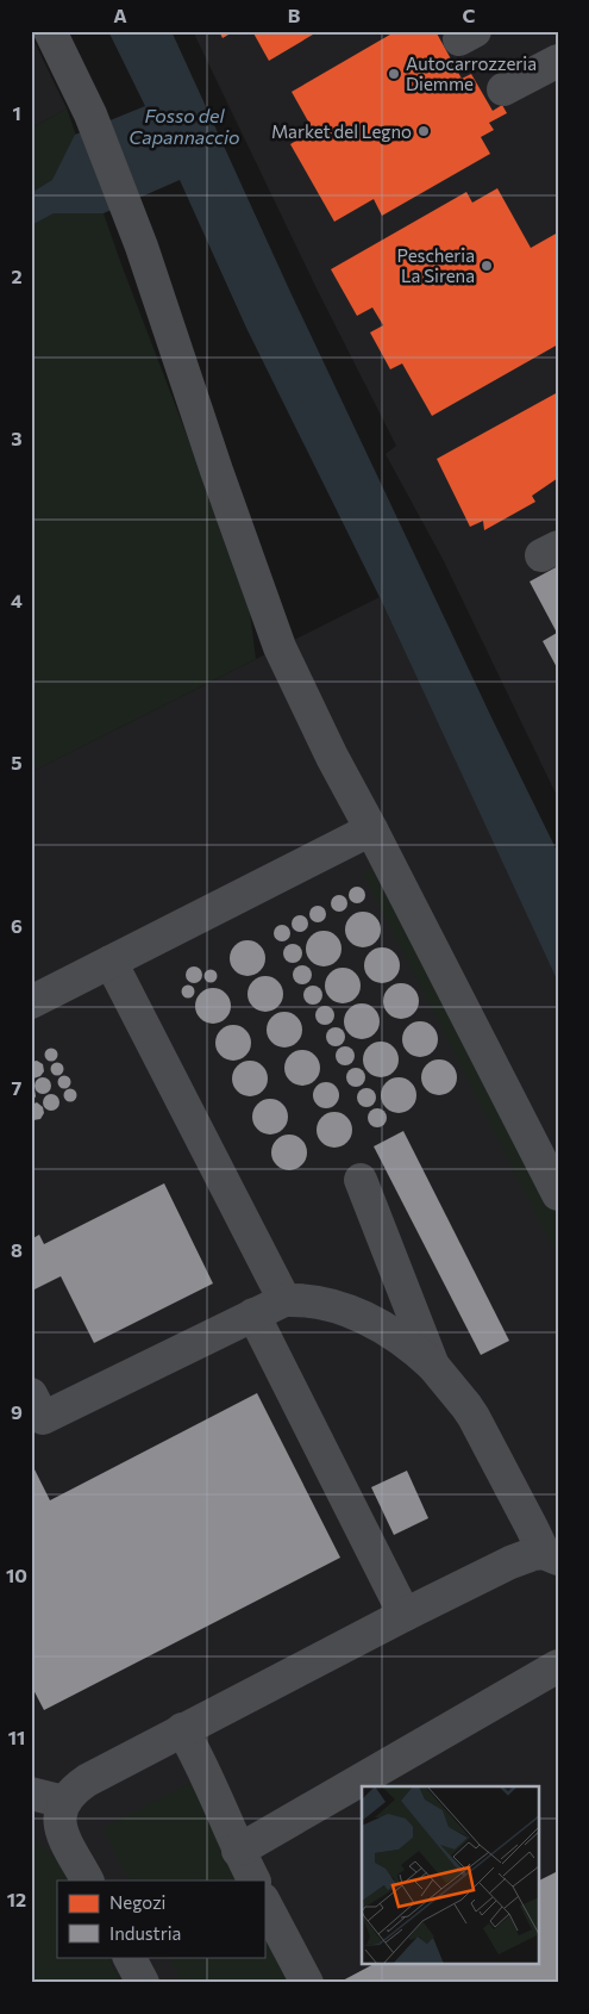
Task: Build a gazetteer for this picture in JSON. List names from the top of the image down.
{
  "water": ["Fosso del Capannaccio"],
  "places": ["Autocarrozzeria Diemme", "Market del Legno", "Pescheria La Sirena"],
  "legend": ["Negozi", "Industria"],
  "grid": {
    "columns": ["A", "B", "C"],
    "rows": [
      "1",
      "2",
      "3",
      "4",
      "5",
      "6",
      "7",
      "8",
      "9",
      "10",
      "11",
      "12"
    ]
  }
}
